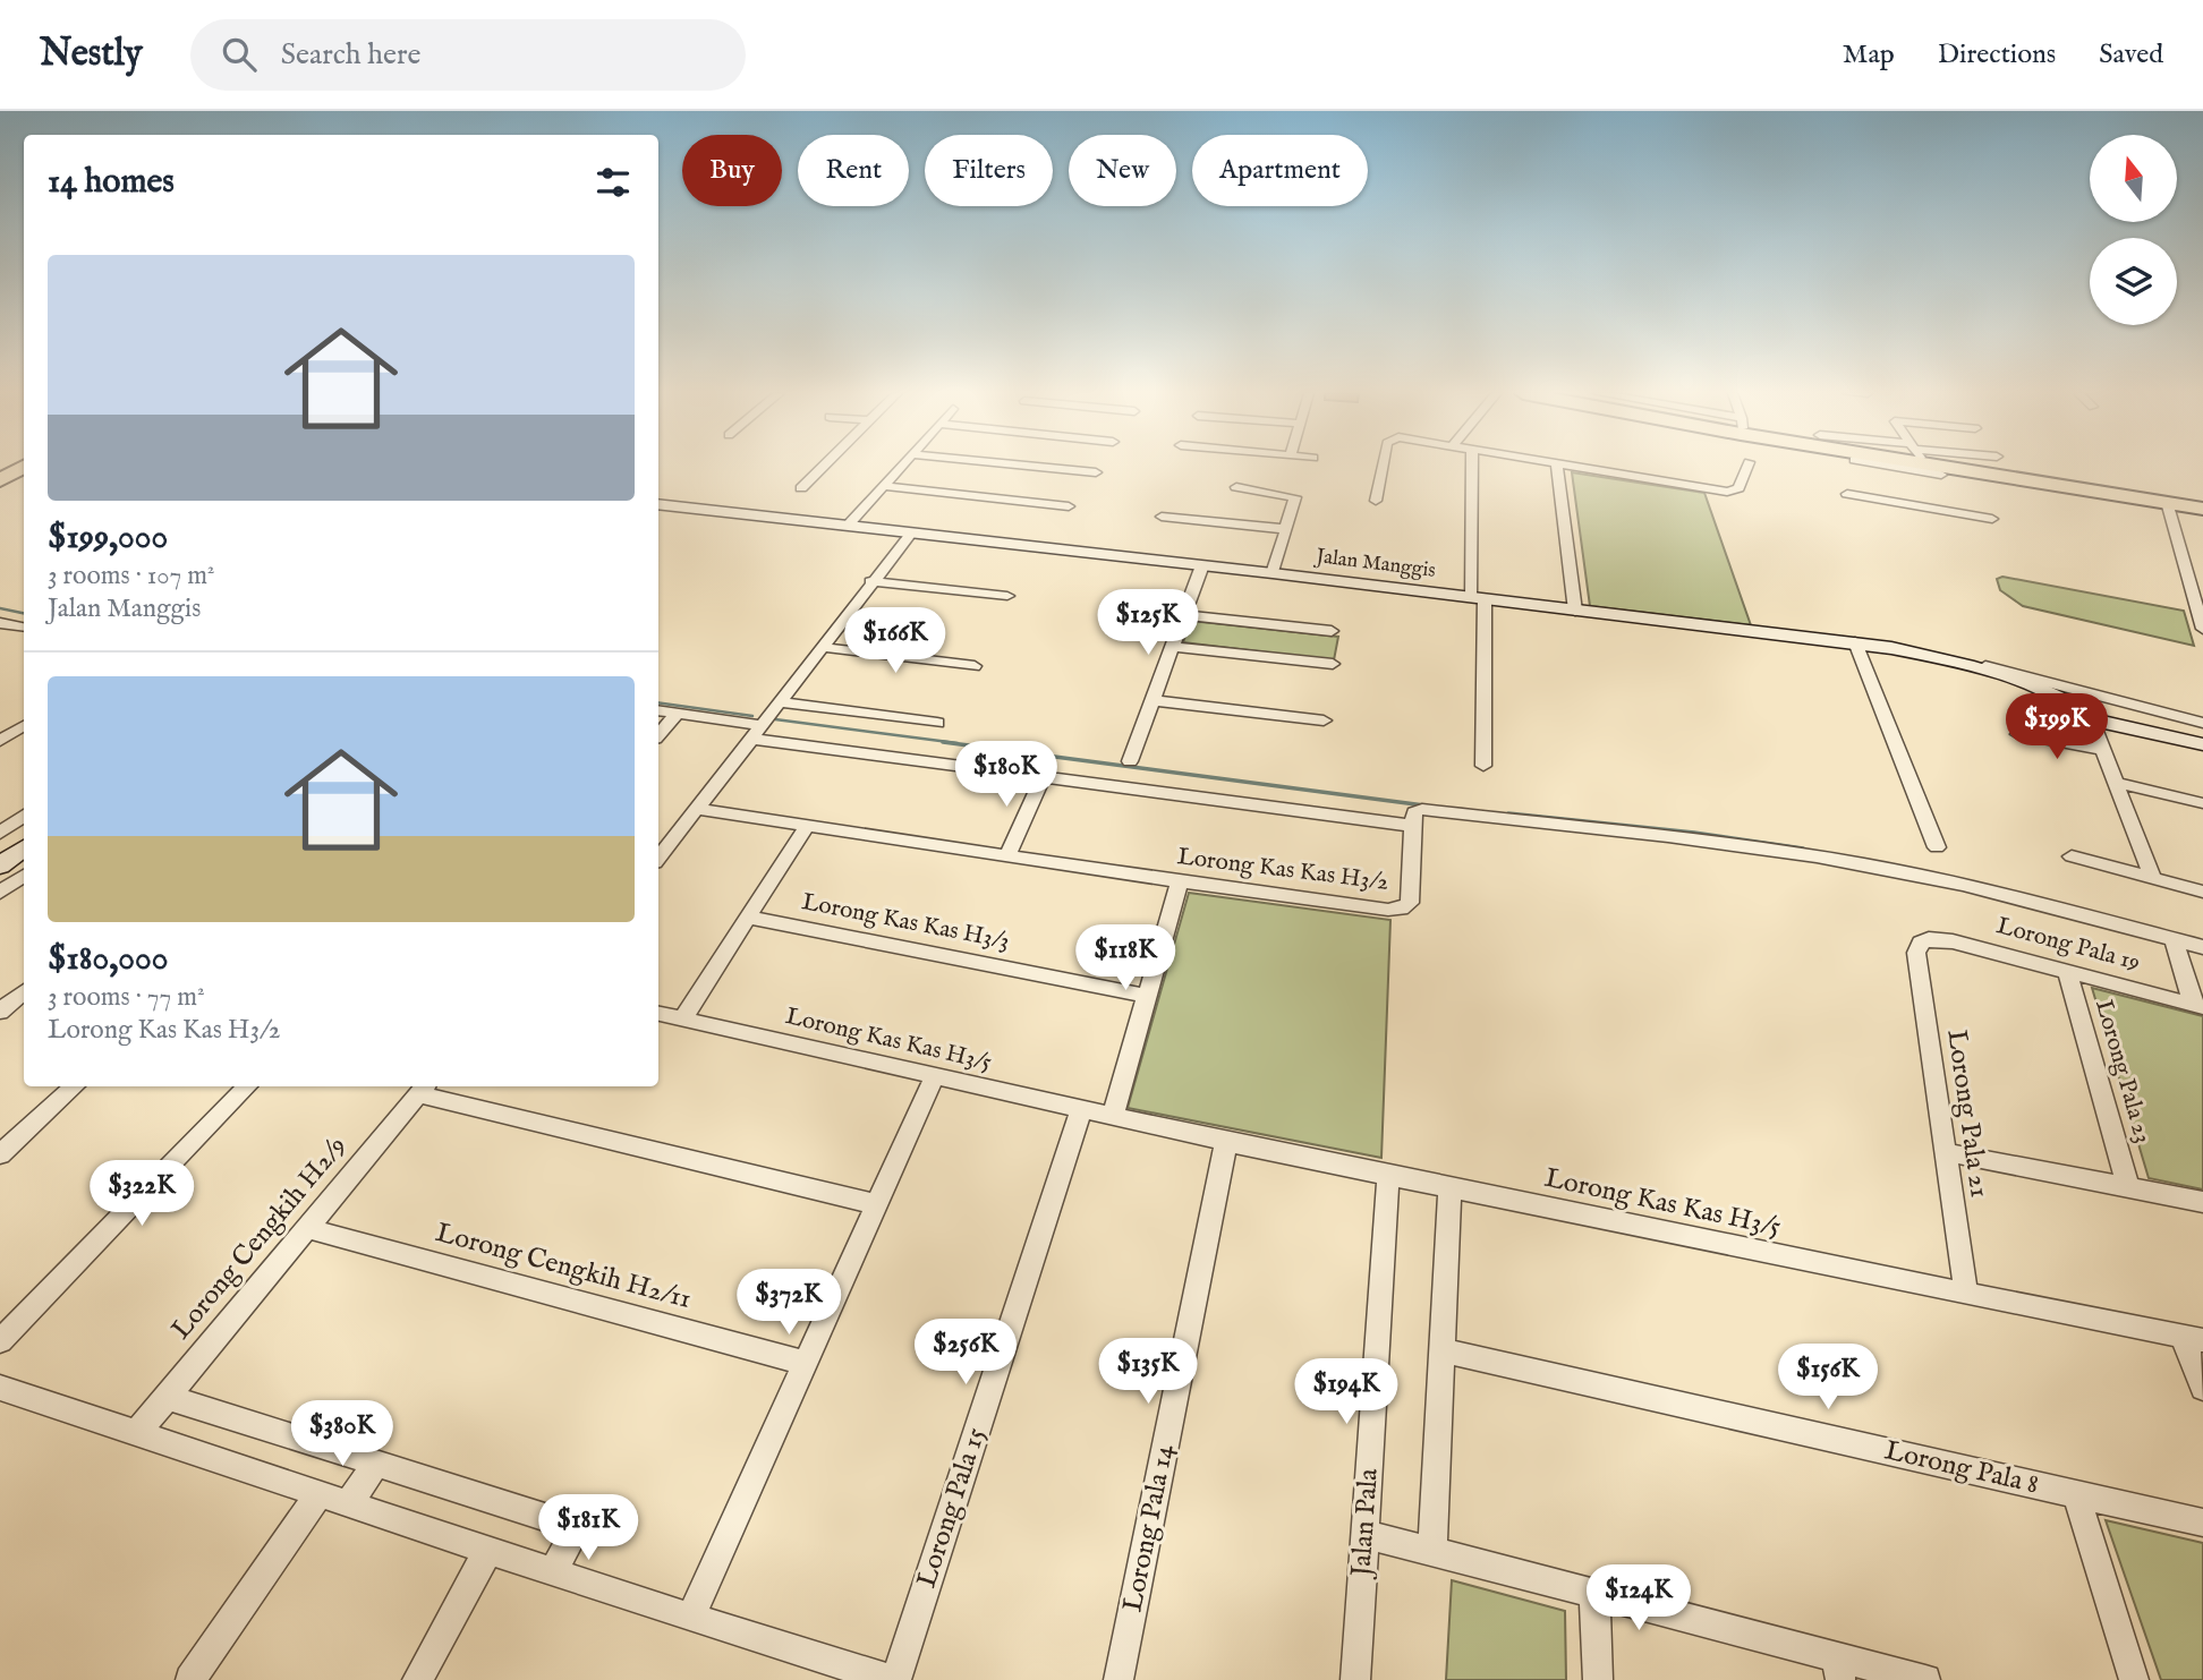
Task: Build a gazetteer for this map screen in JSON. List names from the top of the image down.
{
  "streets": {
    "street": [
      "Jalan Manggis",
      "Lorong Kas Kas H3/2",
      "Lorong Kas Kas H3/3",
      "Lorong Pala 19",
      "Lorong Kas Kas H3/5",
      "Lorong Pala 23",
      "Lorong Pala 21",
      "Lorong Cengkih H2/9",
      "Lorong Cengkih H2/11",
      "Lorong Pala 8",
      "Lorong Pala 15",
      "Jalan Pala",
      "Lorong Pala 14"
    ]
  },
  "crossings": [
    ["Lorong Pala 19", "Lorong Pala 23"],
    ["Lorong Pala 19", "Lorong Pala 21"],
    ["Lorong Kas Kas H3/5", "Lorong Pala 21"],
    ["Lorong Kas Kas H3/5", "Lorong Pala 15"],
    ["Lorong Kas Kas H3/5", "Jalan Pala"],
    ["Lorong Kas Kas H3/5", "Lorong Pala 14"],
    ["Lorong Cengkih H2/9", "Lorong Cengkih H2/11"]
  ],
  "north": "top",
  "page": {
    "header": "Nestly",
    "search": "Search here",
    "nav": ["Map", "Directions", "Saved"],
    "chip": [
      "Buy",
      "Rent",
      "Filters",
      "New",
      "Apartment"
    ],
    "heading": "14 homes",
    "list": [
      {
        "name": "$199,000",
        "note": "3 rooms · 107 m² · Jalan Manggis"
      },
      {
        "name": "$180,000",
        "note": "3 rooms · 77 m² · Lorong Kas Kas H3/2"
      }
    ],
    "price": [
      "$125K",
      "$166K",
      "$199K",
      "$180K",
      "$118K",
      "$322K",
      "$372K",
      "$256K",
      "$135K",
      "$156K",
      "$194K",
      "$380K",
      "$181K",
      "$124K"
    ]
  }
}
